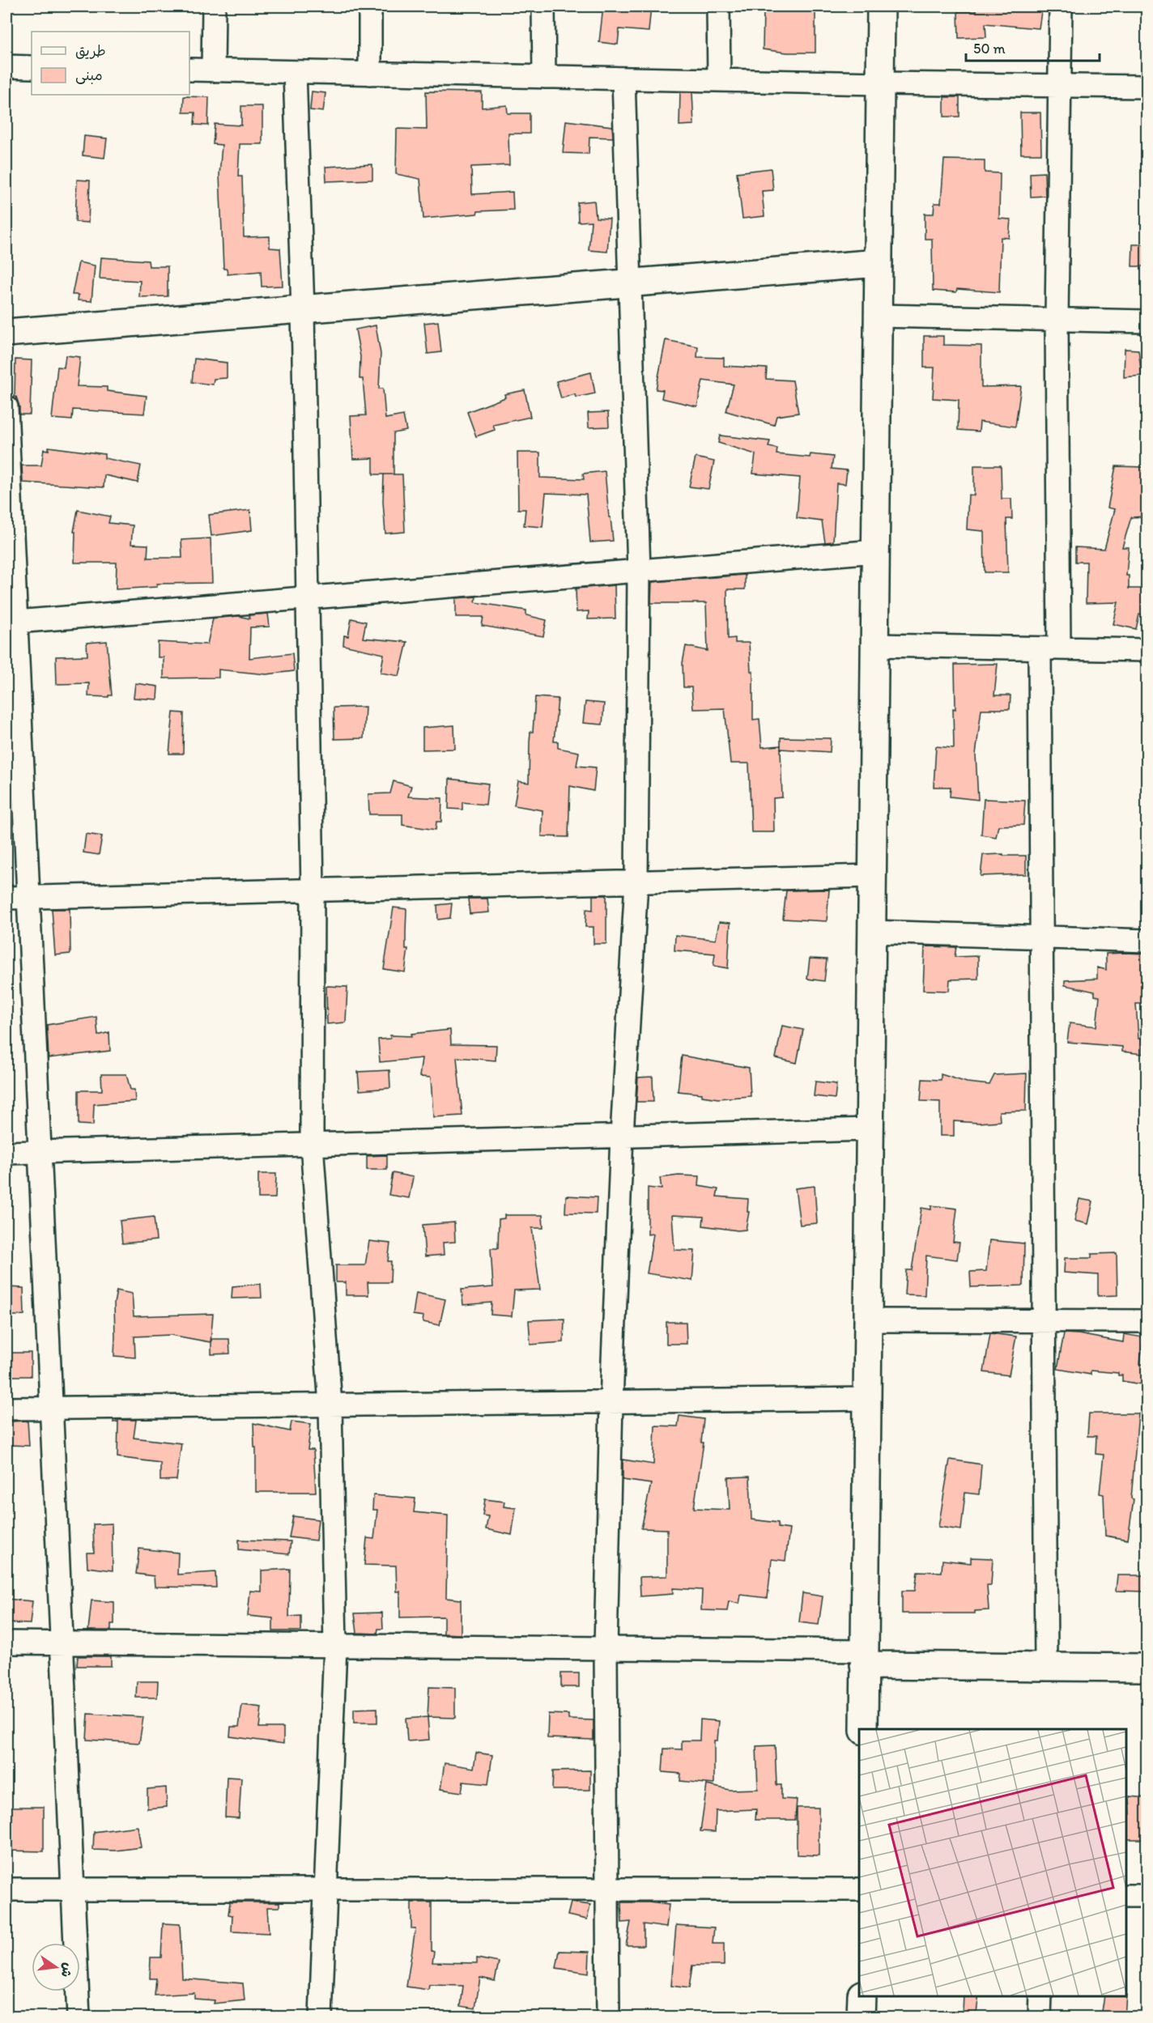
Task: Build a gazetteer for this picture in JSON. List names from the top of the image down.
{
  "legend": ["طريق", "مبنى"],
  "scale_bar": "50 m",
  "north": "right"
}
